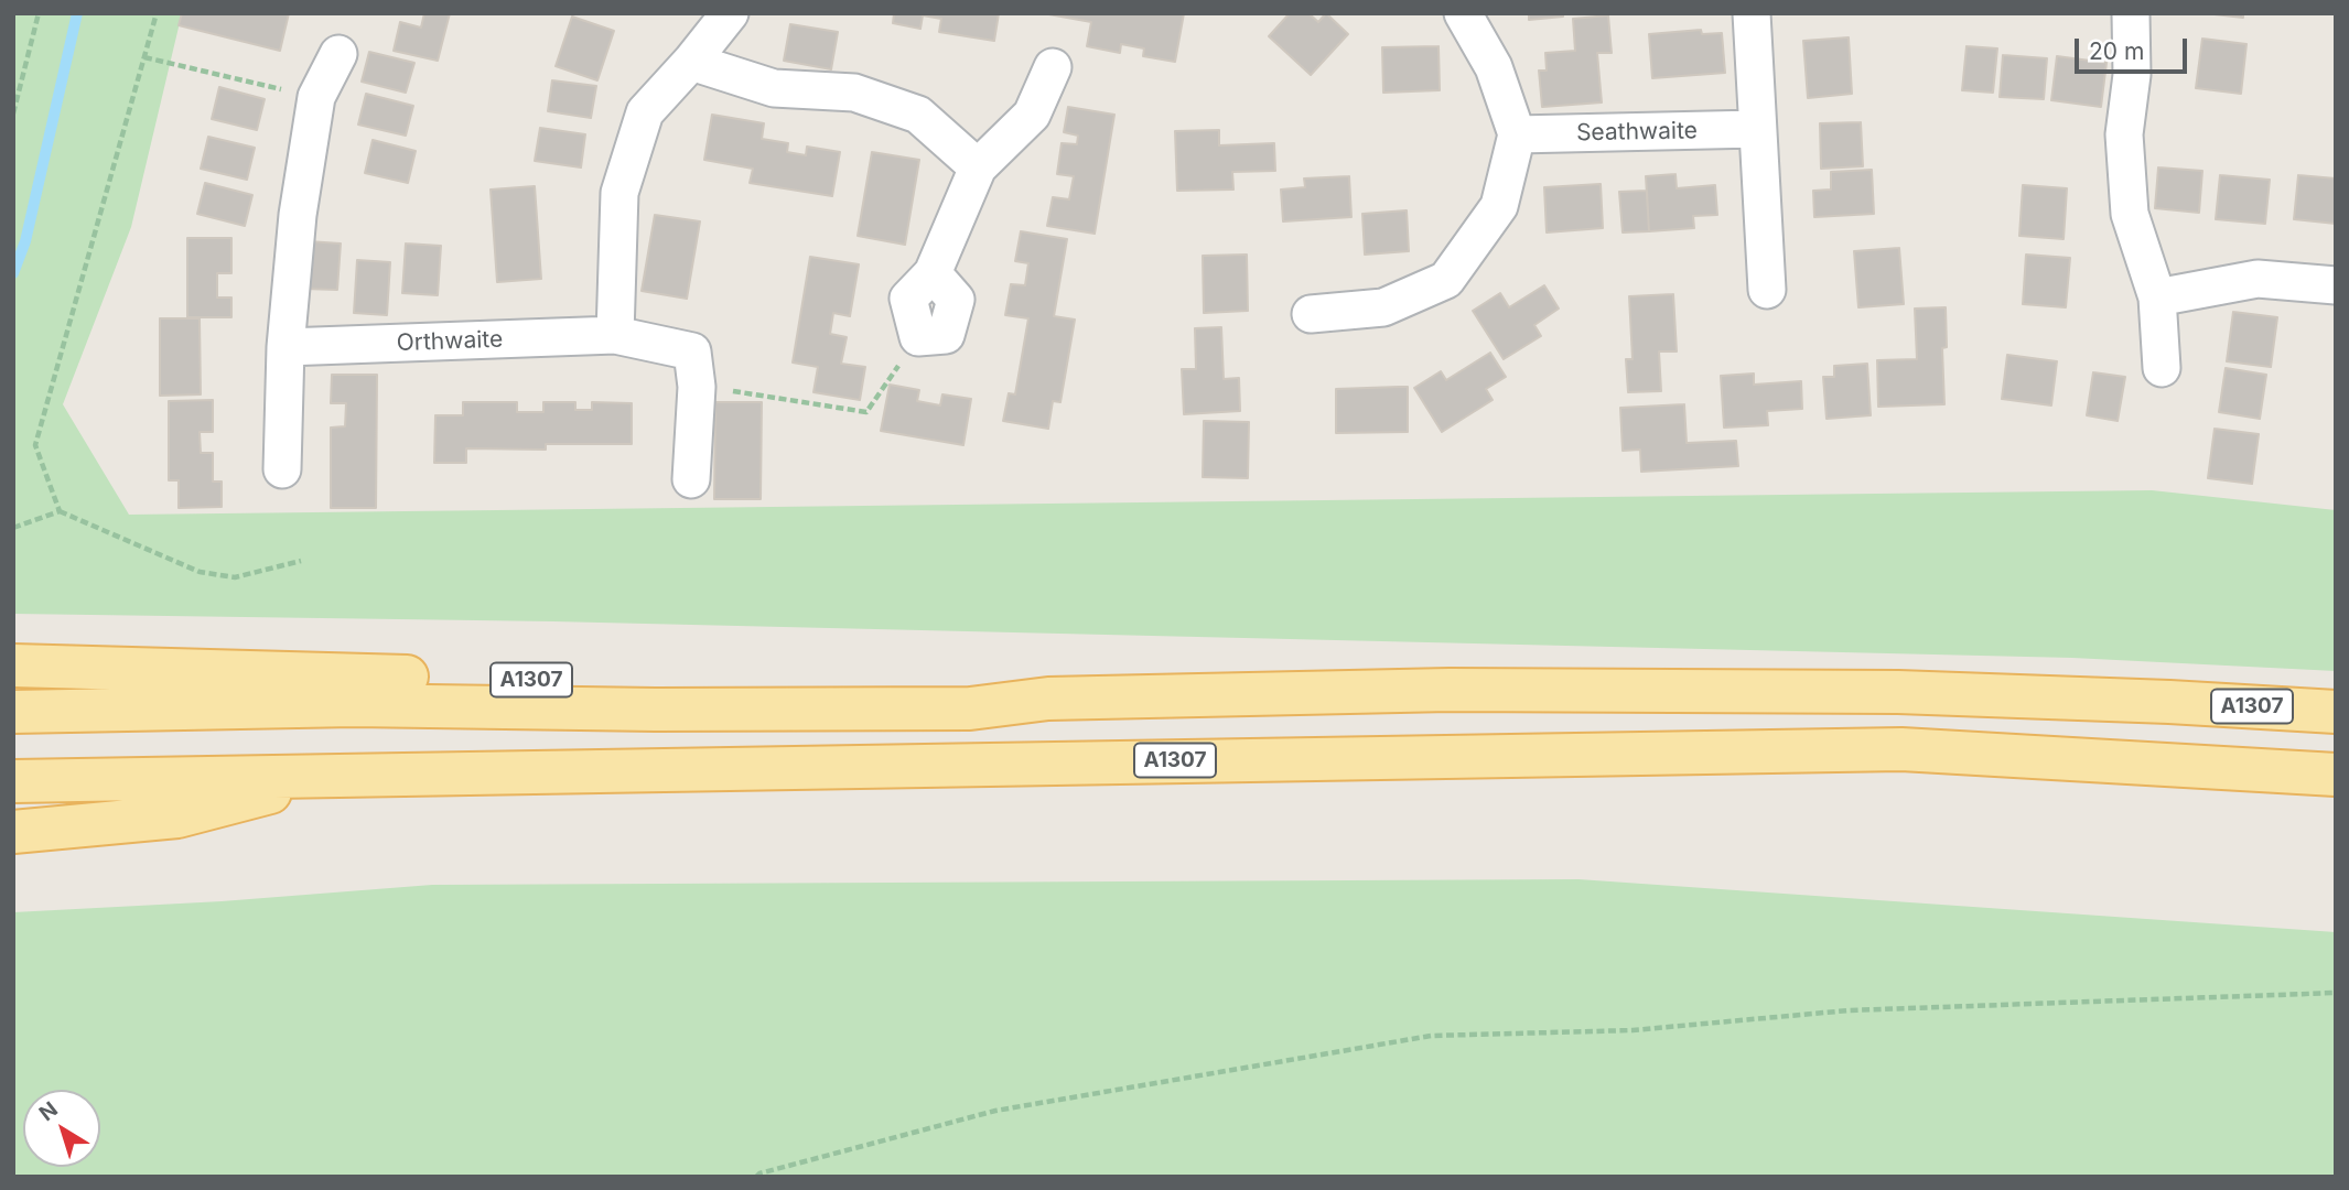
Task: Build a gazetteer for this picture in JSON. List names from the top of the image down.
{
  "streets": {
    "main road": ["A1307"],
    "street": ["Seathwaite", "Orthwaite"]
  },
  "scale_bar": "20 m",
  "north": "top left"
}
